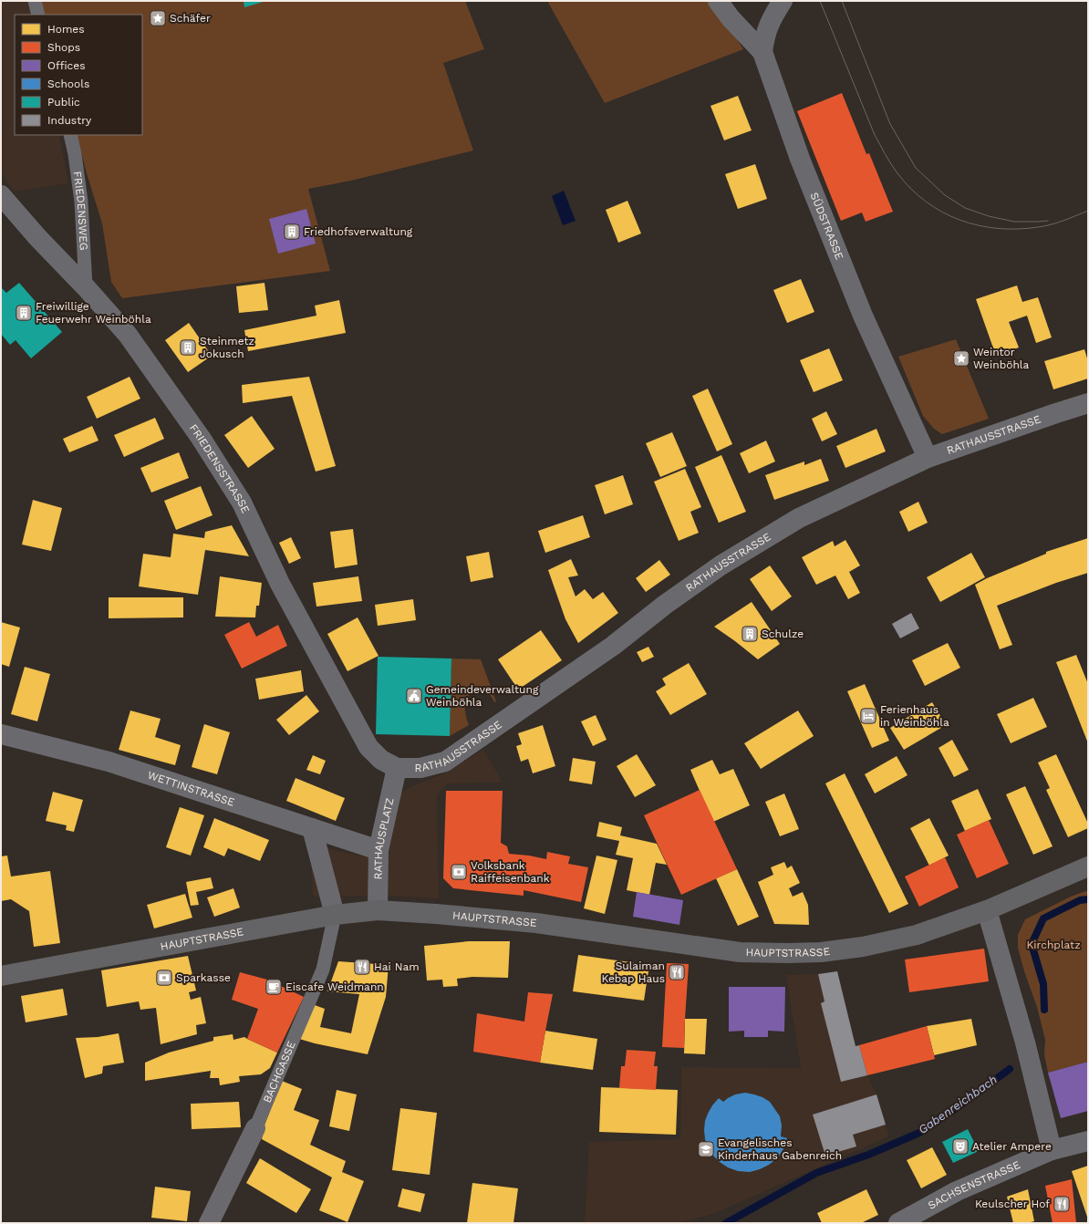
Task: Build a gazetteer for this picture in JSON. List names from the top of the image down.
{
  "streets": {
    "main road": ["HAUPTSTRASSE"],
    "street": [
      "SÜDSTRASSE",
      "RATHAUSSTRASSE",
      "FRIEDENSSTRASSE",
      "WETTINSTRASSE",
      "RATHAUSPLATZ",
      "BACHGASSE",
      "SACHSENSTRASSE"
    ],
    "lane": ["FRIEDENSWEG"]
  },
  "crossings": [
    ["FRIEDENSWEG", "FRIEDENSSTRASSE"],
    ["SÜDSTRASSE", "RATHAUSSTRASSE"],
    ["RATHAUSSTRASSE", "FRIEDENSSTRASSE"],
    ["RATHAUSSTRASSE", "RATHAUSPLATZ"],
    ["FRIEDENSSTRASSE", "RATHAUSPLATZ"],
    ["WETTINSTRASSE", "RATHAUSPLATZ"],
    ["RATHAUSPLATZ", "HAUPTSTRASSE"],
    ["HAUPTSTRASSE", "BACHGASSE"]
  ],
  "water": ["Gabenreichbach"],
  "parks": ["Kirchplatz"],
  "places": {
    "place": ["Schäfer", "Weintor Weinböhla"],
    "building": [
      "Friedhofsverwaltung",
      "Freiwillige Feuerwehr Weinböhla",
      "Steinmetz Jokusch",
      "Schulze"
    ],
    "public building": ["Gemeindeverwaltung Weinböhla"],
    "hotel": ["Ferienhaus in Weinböhla"],
    "bank": ["Volksbank Raiffeisenbank", "Sparkasse"],
    "restaurant": ["Hai Nam", "Sulaiman Kebap Haus", "Keulscher Hof"],
    "cafe": ["Eiscafe Weidmann"],
    "theatre": ["Atelier Ampere"],
    "school or university": ["Evangelisches Kinderhaus Gabenreich"]
  },
  "legend": [
    "Homes",
    "Shops",
    "Offices",
    "Schools",
    "Public",
    "Industry"
  ]
}
